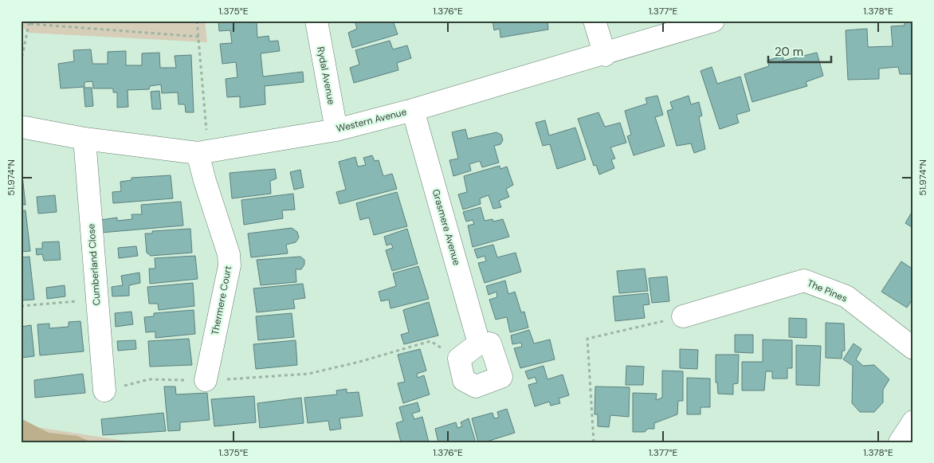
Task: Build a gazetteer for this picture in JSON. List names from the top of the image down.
{
  "streets": {
    "street": [
      "Rydal Avenue",
      "Western Avenue",
      "Grasmere Avenue",
      "Cumberland Close",
      "The Pines",
      "Thermere Court"
    ]
  },
  "crossings": [
    ["Rydal Avenue", "Western Avenue"],
    ["Western Avenue", "Grasmere Avenue"],
    ["Western Avenue", "Cumberland Close"],
    ["Western Avenue", "Thermere Court"]
  ],
  "scale_bar": "20 m",
  "coordinates": [
    "1.375°E",
    "1.376°E",
    "1.377°E",
    "1.378°E",
    "51.974°N"
  ]
}
